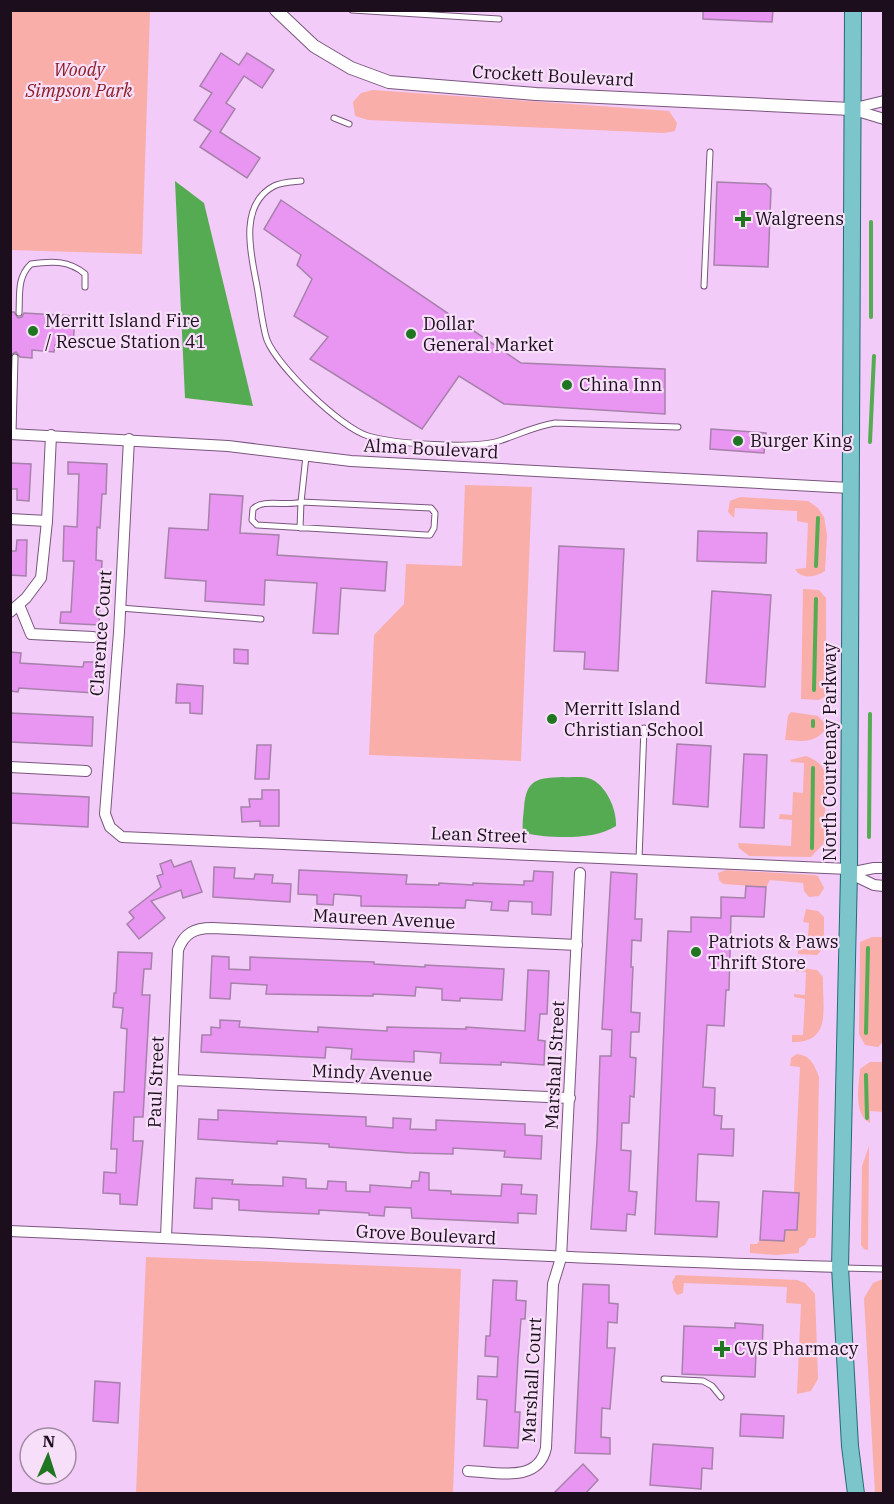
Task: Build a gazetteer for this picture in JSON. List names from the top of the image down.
{
  "streets": {
    "main road": ["North Courtenay Parkway"],
    "street": [
      "Crockett Boulevard",
      "Alma Boulevard",
      "Clarence Court",
      "Lean Street",
      "Maureen Avenue",
      "Marshall Street",
      "Mindy Avenue",
      "Paul Street",
      "Grove Boulevard",
      "Marshall Court"
    ]
  },
  "crossings": [
    ["Crockett Boulevard", "North Courtenay Parkway"],
    ["Alma Boulevard", "Clarence Court"],
    ["Alma Boulevard", "North Courtenay Parkway"],
    ["Clarence Court", "Lean Street"],
    ["North Courtenay Parkway", "Lean Street"],
    ["North Courtenay Parkway", "Grove Boulevard"],
    ["Maureen Avenue", "Marshall Street"],
    ["Maureen Avenue", "Paul Street"],
    ["Marshall Street", "Mindy Avenue"],
    ["Marshall Street", "Grove Boulevard"],
    ["Marshall Street", "Marshall Court"],
    ["Mindy Avenue", "Paul Street"],
    ["Paul Street", "Grove Boulevard"],
    ["Grove Boulevard", "Marshall Court"]
  ],
  "parks": ["Woody Simpson Park"],
  "places": {
    "health": ["Walgreens", "CVS Pharmacy"],
    "other": [
      "Merritt Island Fire / Rescue Station 41",
      "Dollar General Market",
      "China Inn",
      "Burger King",
      "Merritt Island Christian School",
      "Patriots & Paws Thrift Store"
    ]
  },
  "north": "top"
}
